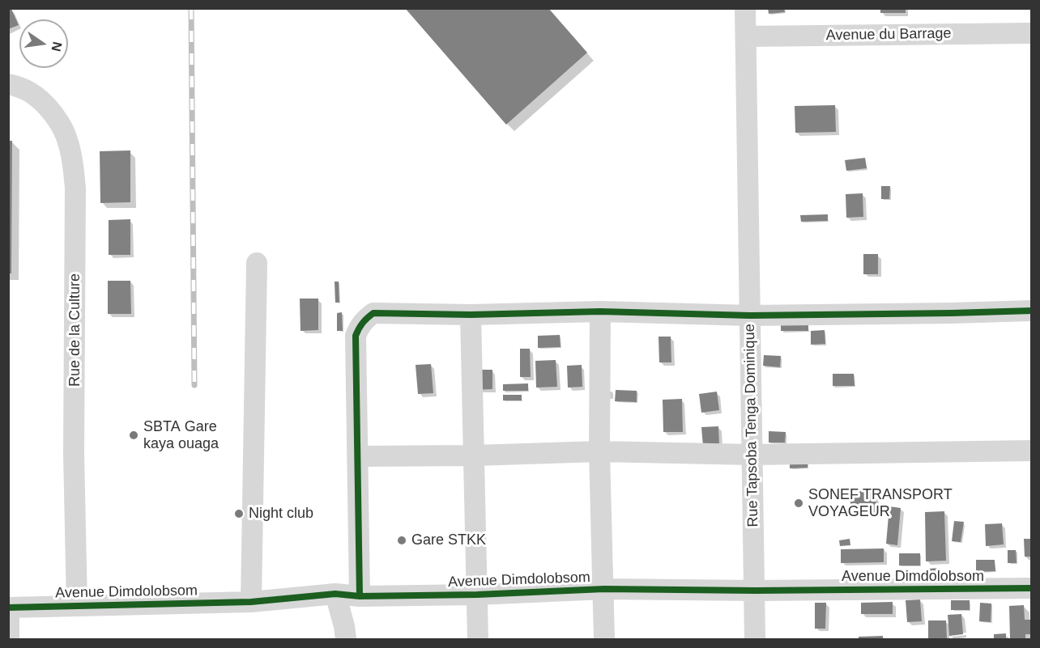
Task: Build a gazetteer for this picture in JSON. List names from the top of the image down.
{
  "streets": {
    "street": [
      "Avenue du Barrage",
      "Rue de la Culture",
      "Rue Tapsoba Tenga Dominique",
      "Avenue Dimdolobsom"
    ]
  },
  "crossings": [
    ["Avenue du Barrage", "Rue Tapsoba Tenga Dominique"],
    ["Rue de la Culture", "Avenue Dimdolobsom"],
    ["Rue Tapsoba Tenga Dominique", "Avenue Dimdolobsom"]
  ],
  "places": [
    "SBTA Gare kaya ouaga",
    "SONEF TRANSPORT VOYAGEUR",
    "Night club",
    "Gare STKK"
  ],
  "north": "right"
}
